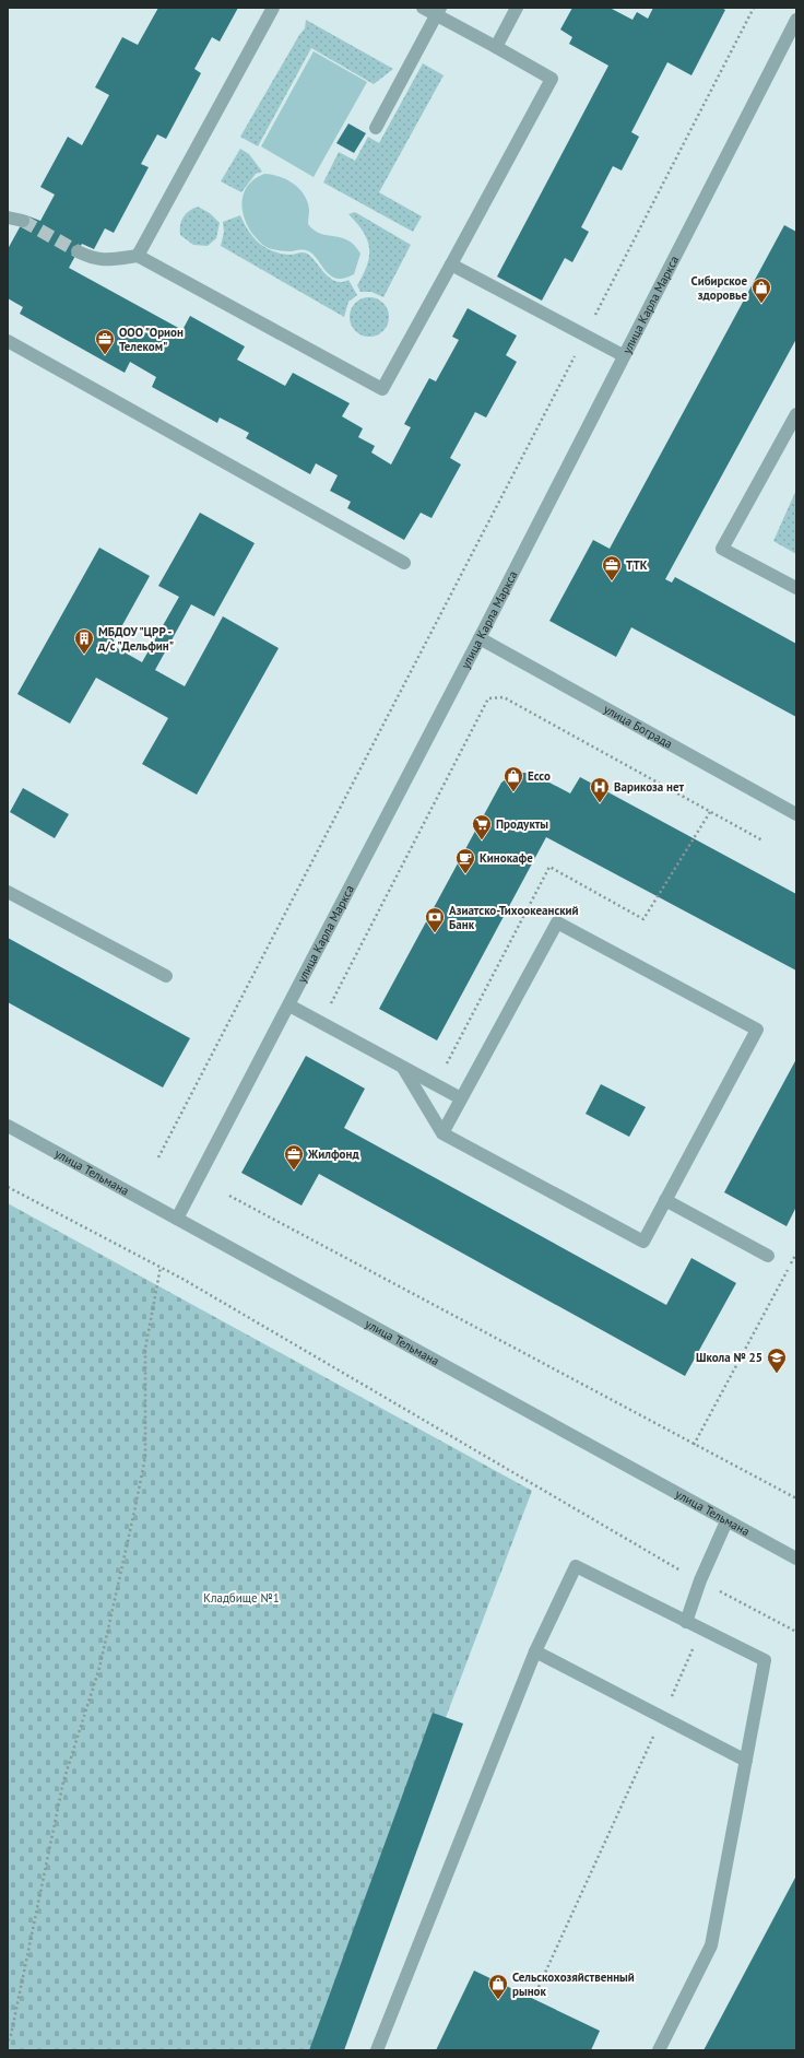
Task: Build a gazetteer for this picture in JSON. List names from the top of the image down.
{
  "streets": {
    "street": ["улица Карла Маркса", "улица Бограда", "улица Тельмана"]
  },
  "crossings": [
    ["улица Карла Маркса", "улица Бограда"],
    ["улица Карла Маркса", "улица Тельмана"]
  ],
  "parks": ["Кладбище №1"],
  "places": {
    "shop": ["Сибирское здоровье", "Ecco", "Сельскохозяйственный рынок"],
    "office": ["ООО \"Орион Телеком\"", "ТТК", "Жилфонд"],
    "building": ["МБДОУ \"ЦРР - д/с \"Дельфин\""],
    "hospital": ["Варикоза нет"],
    "supermarket": ["Продукты"],
    "cafe": ["Кинокафе"],
    "bank": ["Азиатско-Тихоокеанский Банк"],
    "school or university": ["Школа № 25"]
  }
}
